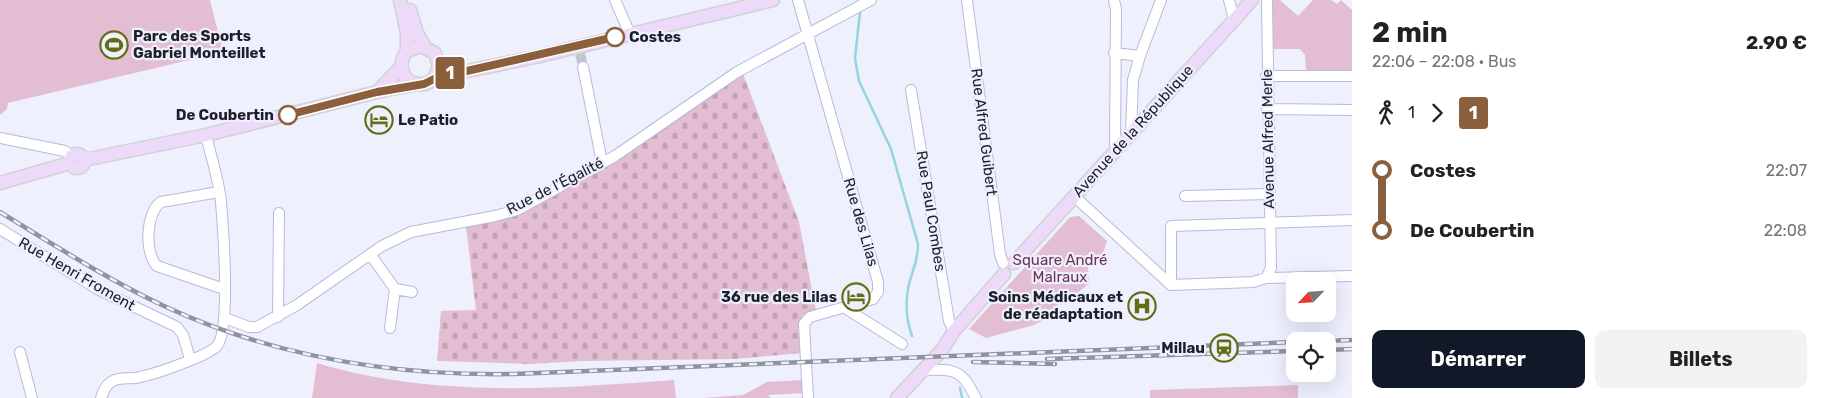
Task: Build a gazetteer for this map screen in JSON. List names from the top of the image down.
{
  "streets": {
    "main road": ["Avenue de la République"],
    "street": [
      "Rue Alfred Guibert",
      "Avenue Alfred Merle",
      "Rue de l'Égalité",
      "Rue Paul Combes",
      "Rue des Lilas",
      "Rue Henri Froment"
    ]
  },
  "crossings": [
    ["Avenue de la République", "Rue Alfred Guibert"],
    ["Avenue de la République", "Rue Paul Combes"],
    ["Rue de l'Égalité", "Rue des Lilas"]
  ],
  "parks": ["Square André Malraux"],
  "places": {
    "other": ["Costes", "De Coubertin"],
    "sports": ["Parc des Sports Gabriel Monteillet"],
    "hotel": ["Le Patio", "36 rue des Lilas"],
    "hospital": ["Soins Médicaux et de réadaptation"],
    "station": ["Millau"]
  },
  "lines": ["bus line 1"],
  "north": "bottom left",
  "page": {
    "on_map": "1",
    "heading": ["2 min", "22:06 – 22:08 · Bus", "2.90 €"],
    "legs": ["1", "1"],
    "list": [
      {
        "name": "Costes",
        "value": "22:07"
      },
      {
        "name": "De Coubertin",
        "value": "22:08"
      }
    ],
    "buttons": ["Démarrer", "Billets"]
  }
}
